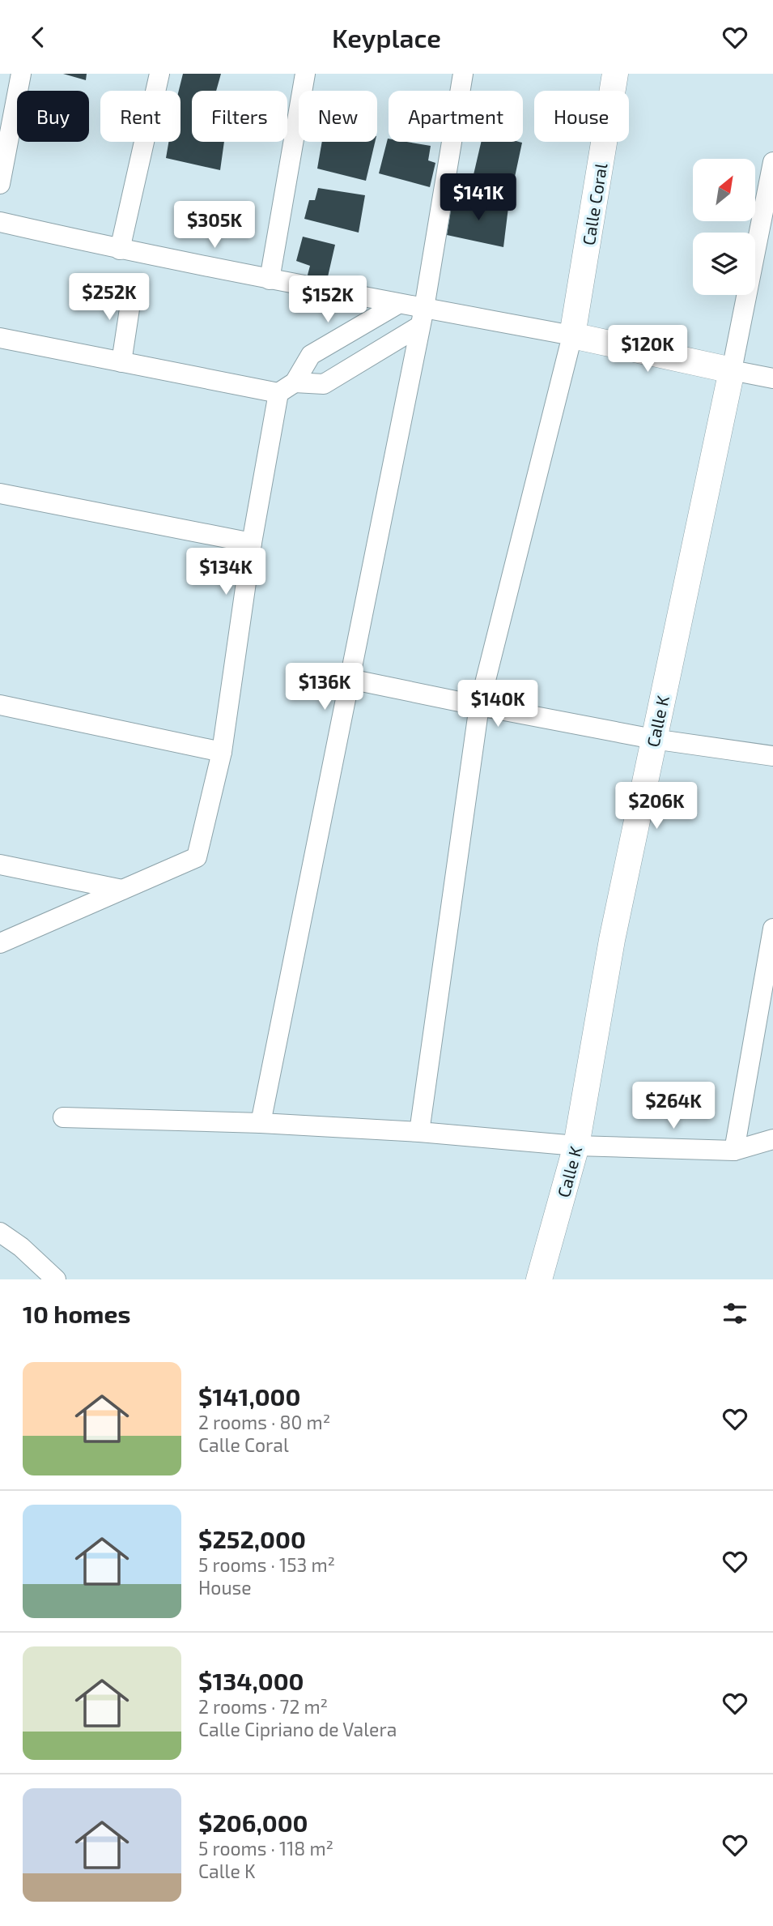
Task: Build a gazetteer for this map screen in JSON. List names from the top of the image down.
{
  "streets": {
    "street": ["Calle Coral", "Calle K"]
  },
  "north": "top right",
  "page": {
    "header": "Keyplace",
    "chip": [
      "Buy",
      "Rent",
      "Filters",
      "New",
      "Apartment",
      "House"
    ],
    "price": [
      "$141K",
      "$305K",
      "$252K",
      "$152K",
      "$120K",
      "$134K",
      "$136K",
      "$140K",
      "$206K",
      "$264K"
    ],
    "heading": "10 homes",
    "list": [
      {
        "name": "$141,000",
        "note": "2 rooms · 80 m² · Calle Coral"
      },
      {
        "name": "$252,000",
        "note": "5 rooms · 153 m² · House"
      },
      {
        "name": "$134,000",
        "note": "2 rooms · 72 m² · Calle Cipriano de Valera"
      },
      {
        "name": "$206,000",
        "note": "5 rooms · 118 m² · Calle K"
      }
    ]
  }
}
